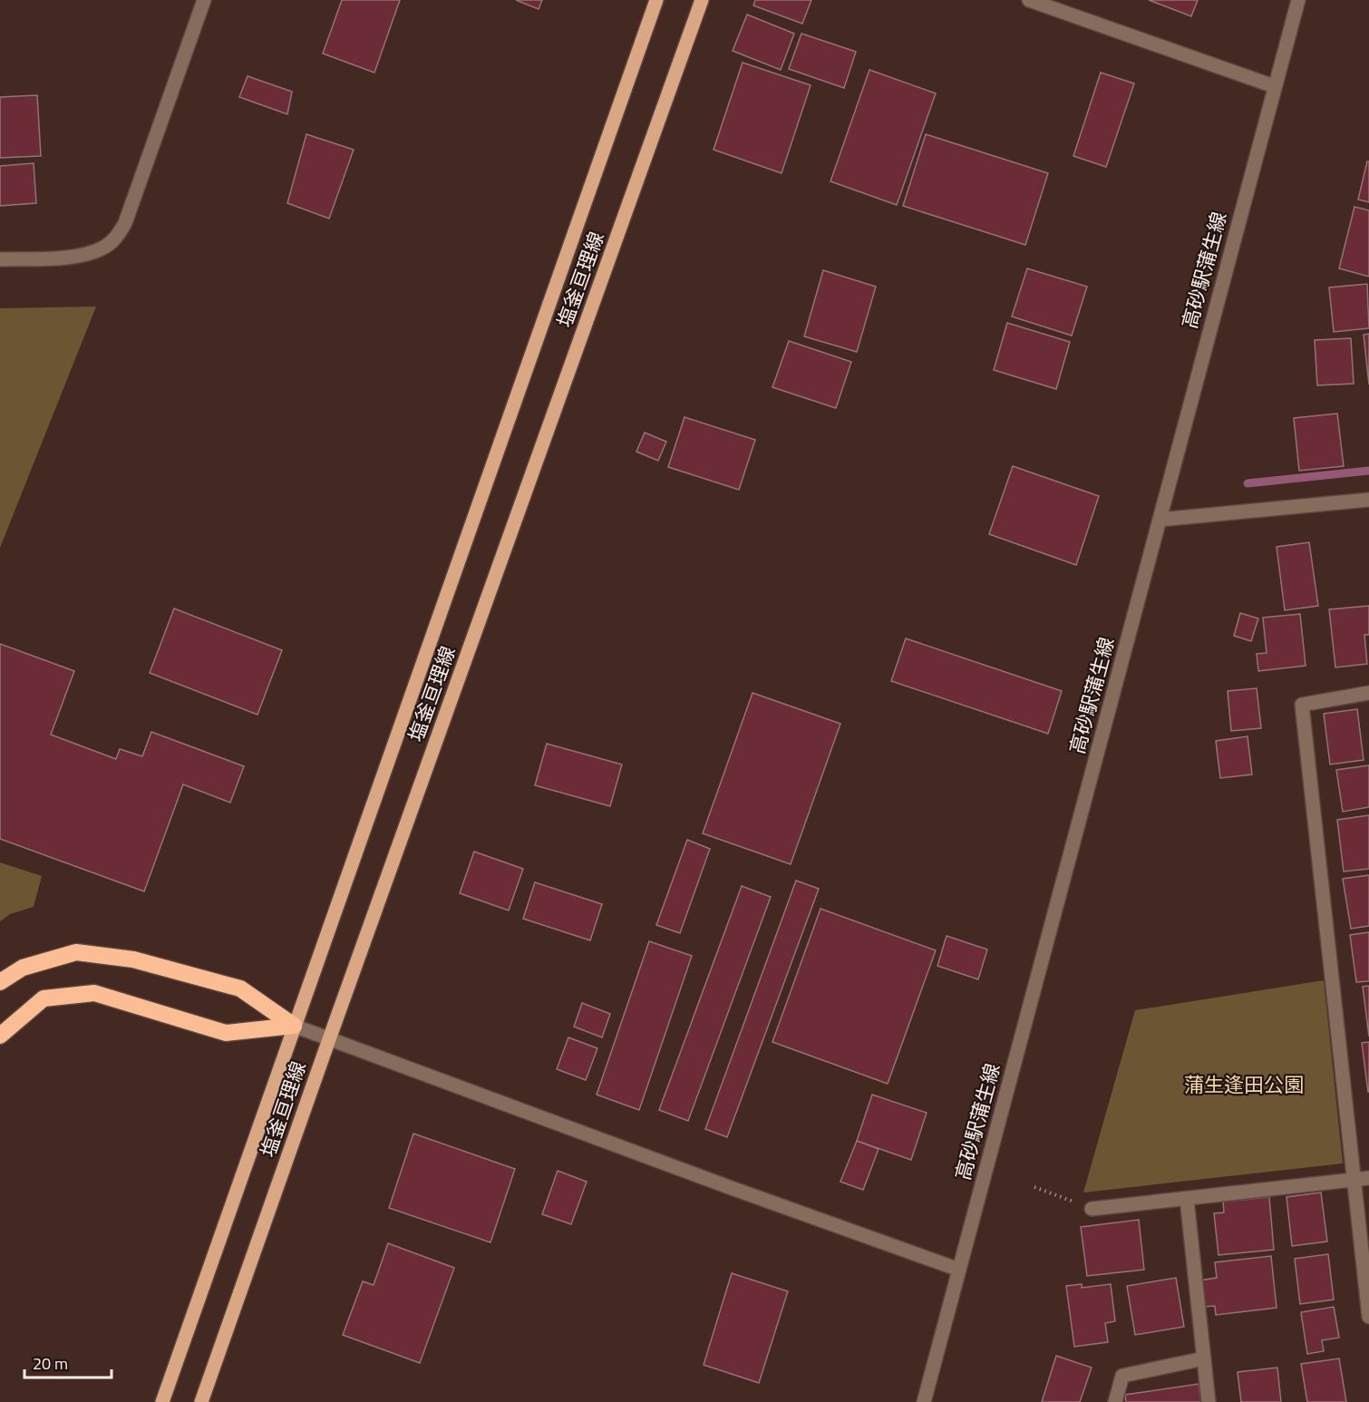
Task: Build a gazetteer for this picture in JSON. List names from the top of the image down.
{
  "streets": {
    "main road": ["塩釜亘理線"],
    "street": ["高砂駅蒲生線"]
  },
  "parks": ["蒲生逢田公園"],
  "scale_bar": "20 m"
}
